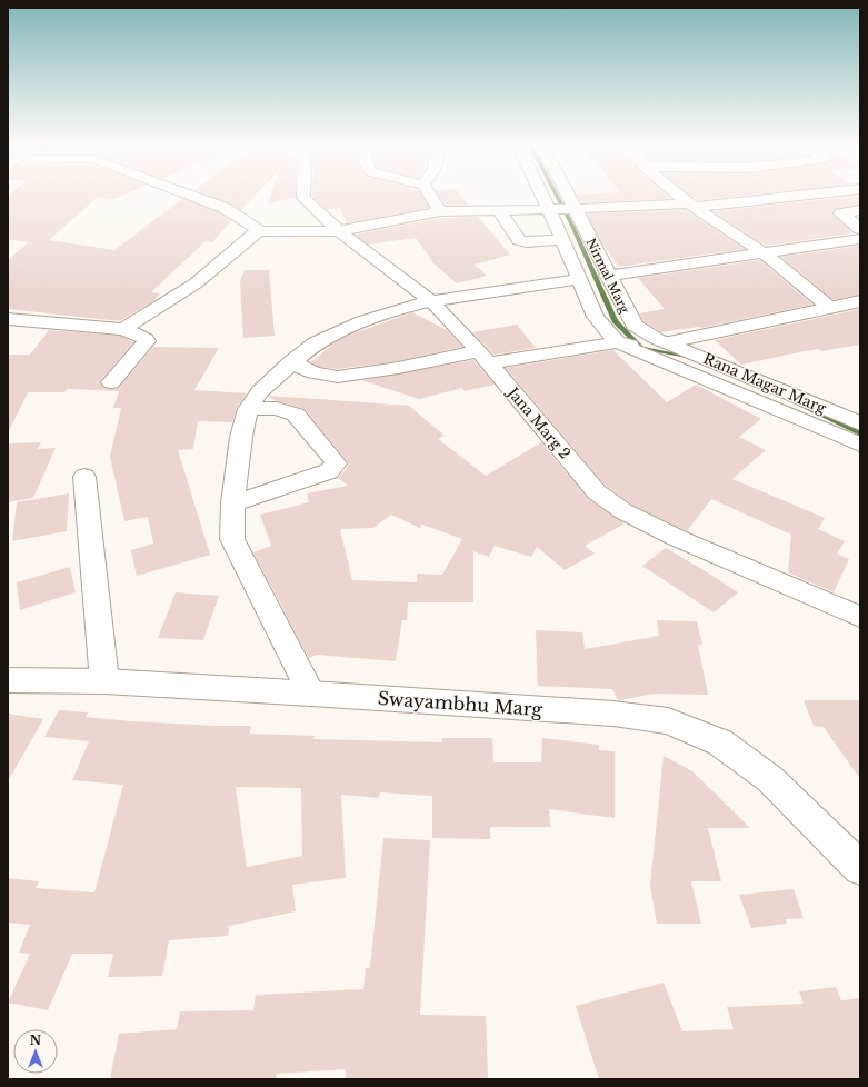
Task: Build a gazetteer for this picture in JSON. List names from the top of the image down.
{
  "streets": {
    "street": [
      "Nirmal Marg",
      "Rana Magar Marg",
      "Jana Marg 2",
      "Swayambhu Marg"
    ]
  },
  "crossings": [
    ["Nirmal Marg", "Rana Magar Marg"]
  ],
  "north": "top"
}
